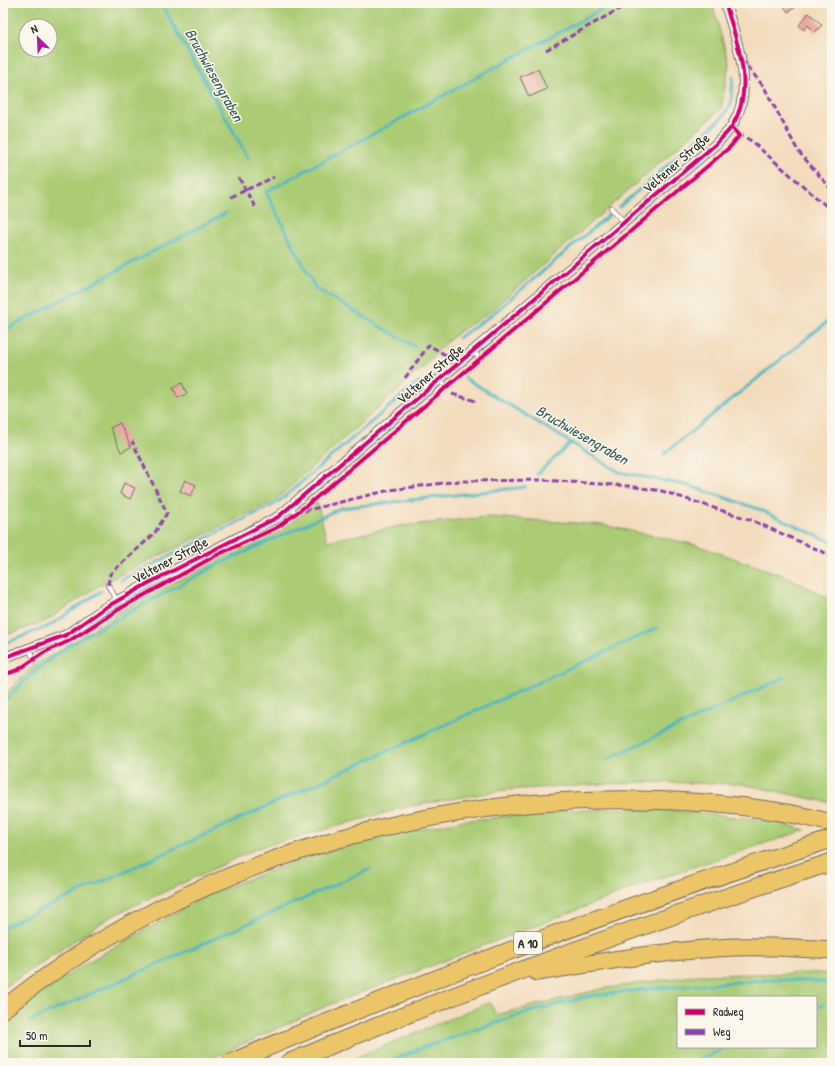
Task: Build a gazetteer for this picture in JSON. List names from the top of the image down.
{
  "streets": {
    "highway": ["A 10"],
    "street": ["Veltener Straße"]
  },
  "water": ["Bruchwiesengraben"],
  "legend": ["Radweg", "Weg"],
  "scale_bar": "50 m",
  "north": "top left"
}
